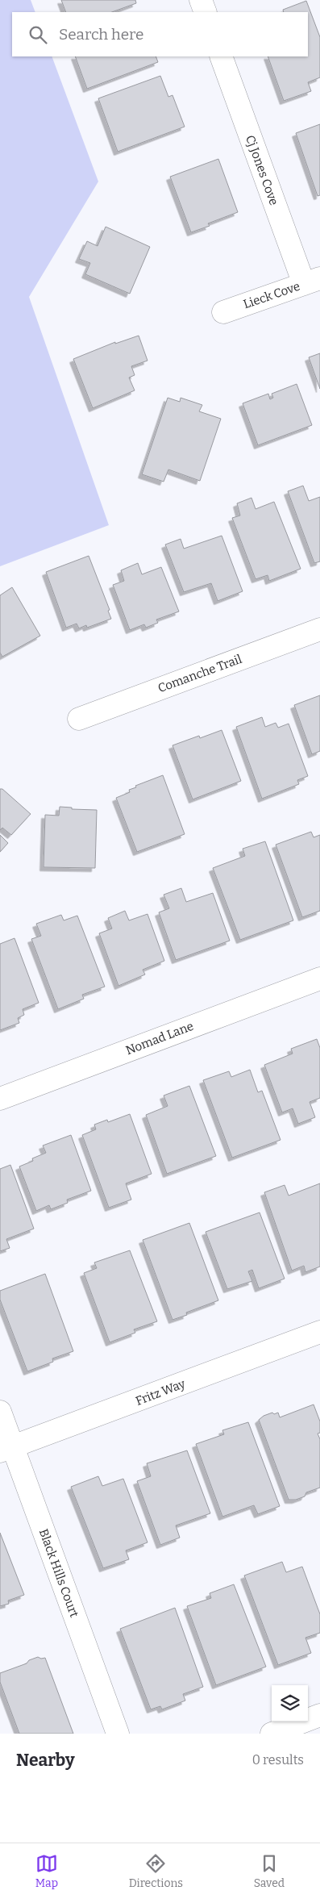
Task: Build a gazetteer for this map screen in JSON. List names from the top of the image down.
{
  "streets": {
    "street": [
      "Cj Jones Cove",
      "Lieck Cove",
      "Comanche Trail",
      "Nomad Lane",
      "Fritz Way",
      "Black Hills Court"
    ]
  },
  "crossings": [
    ["Cj Jones Cove", "Lieck Cove"],
    ["Fritz Way", "Black Hills Court"]
  ],
  "page": {
    "search": "Search here",
    "heading": ["Nearby", "0 results"],
    "nav": ["Map", "Directions", "Saved"]
  }
}
